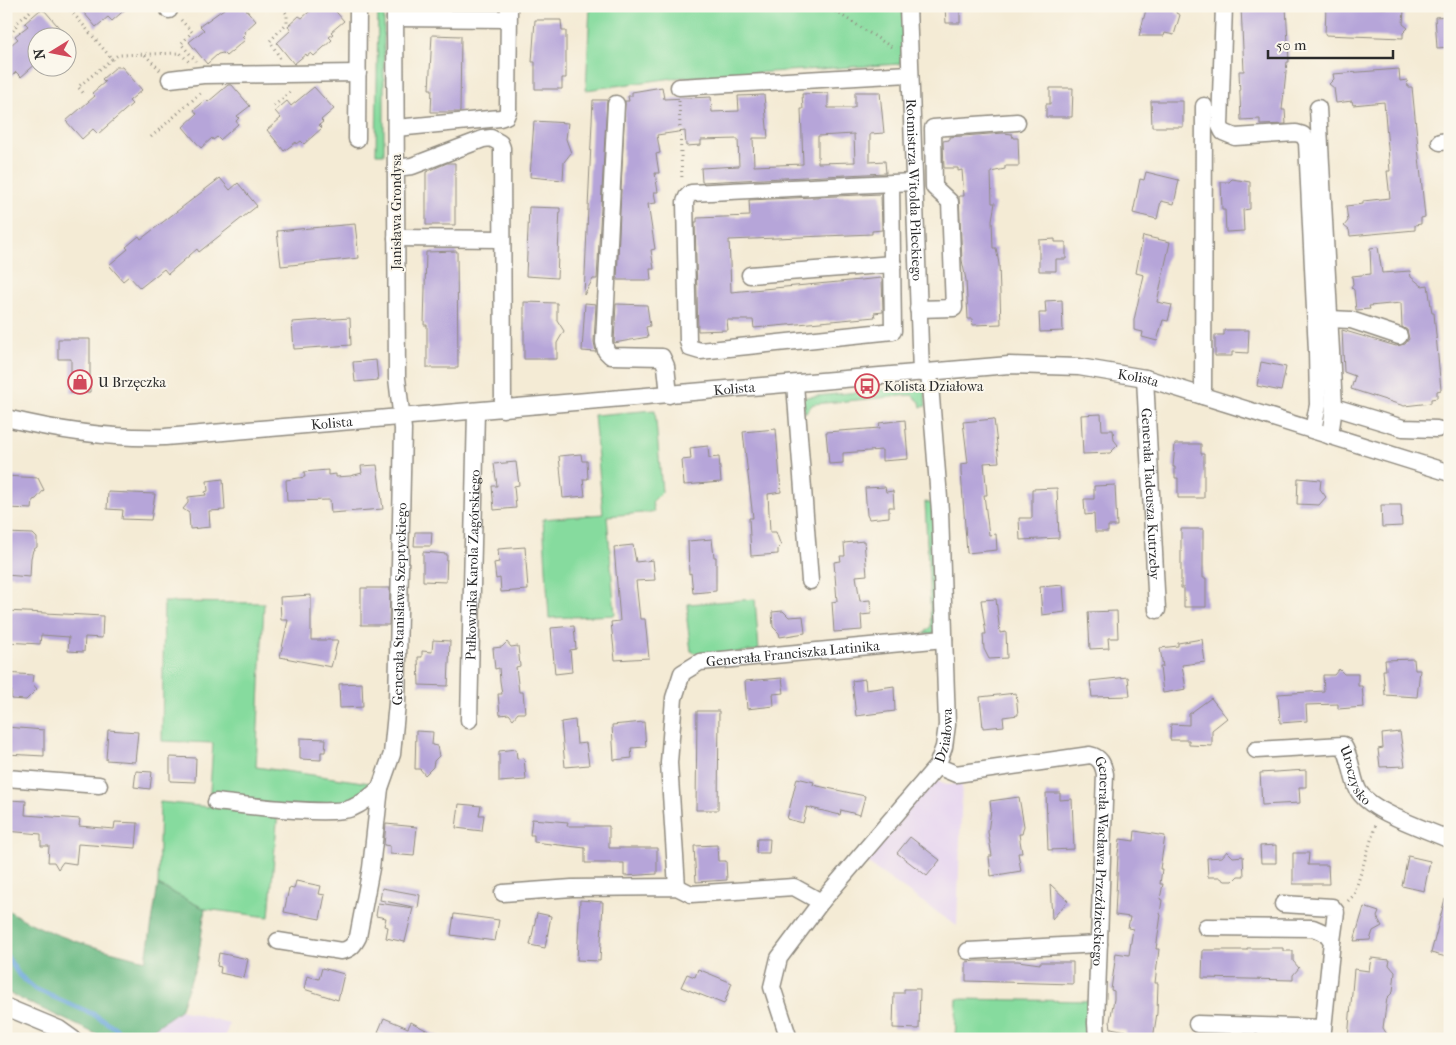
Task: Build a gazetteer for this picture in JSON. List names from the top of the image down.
{
  "streets": {
    "street": [
      "Rotmistrza Witolda Pileckiego",
      "Janisława Grondysa",
      "Kolista",
      "Generała Tadeusza Kutrzeby",
      "Pułkownika Karola Zagórskiego",
      "Generała Stanisława Szeptyckiego",
      "Generała Franciszka Latinika",
      "Działowa",
      "Uroczysko",
      "Generała Wacława Przeździeckiego"
    ]
  },
  "crossings": [
    ["Rotmistrza Witolda Pileckiego", "Kolista"],
    ["Rotmistrza Witolda Pileckiego", "Działowa"],
    ["Janisława Grondysa", "Kolista"],
    ["Janisława Grondysa", "Generała Stanisława Szeptyckiego"],
    ["Kolista", "Generała Tadeusza Kutrzeby"],
    ["Kolista", "Pułkownika Karola Zagórskiego"],
    ["Kolista", "Generała Stanisława Szeptyckiego"],
    ["Kolista", "Działowa"],
    ["Generała Franciszka Latinika", "Działowa"],
    ["Działowa", "Generała Wacława Przeździeckiego"]
  ],
  "places": {
    "shop": ["U Brzęczka"],
    "bus stop": ["Kolista Działowa"]
  },
  "scale_bar": "50 m",
  "north": "left"
}
